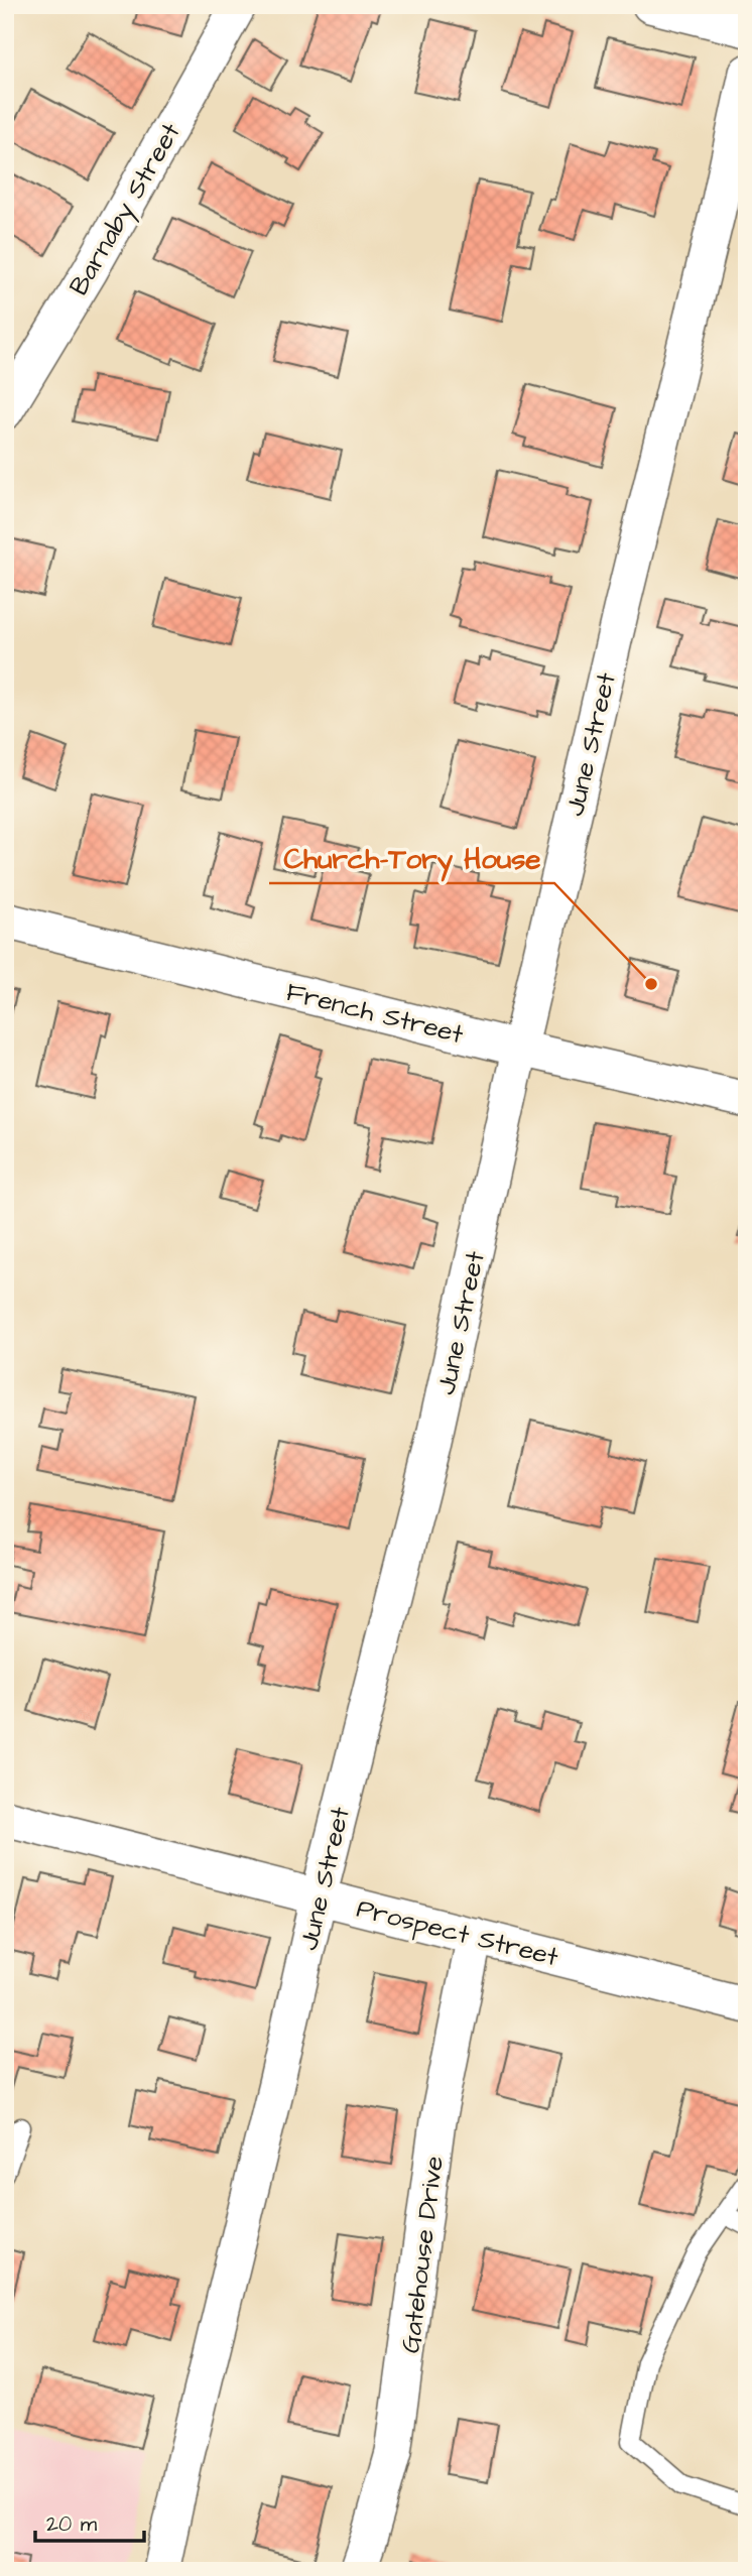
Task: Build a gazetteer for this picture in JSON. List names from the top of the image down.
{
  "streets": {
    "street": [
      "Barnaby Street",
      "June Street",
      "French Street",
      "Prospect Street",
      "Gatehouse Drive"
    ]
  },
  "crossings": [
    ["June Street", "French Street"],
    ["June Street", "Prospect Street"],
    ["Prospect Street", "Gatehouse Drive"]
  ],
  "places": ["Church-Tory House"],
  "scale_bar": "20 m"
}
